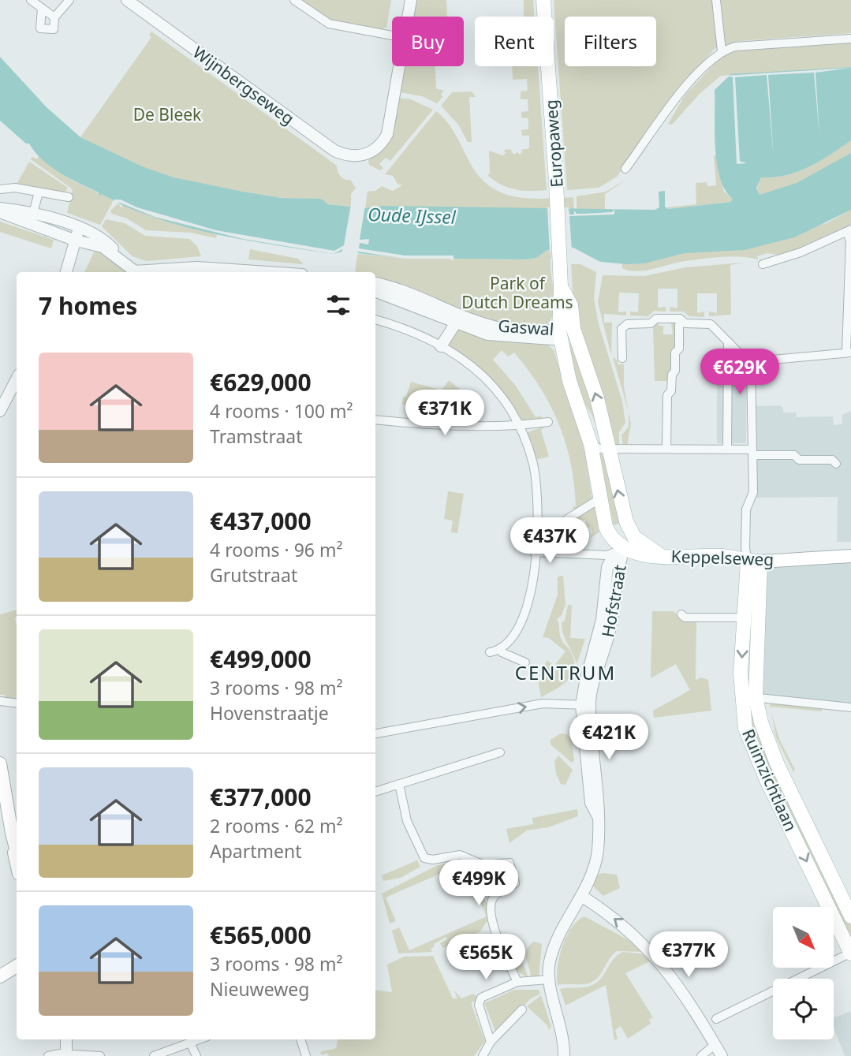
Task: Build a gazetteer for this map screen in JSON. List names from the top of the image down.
{
  "streets": {
    "main road": ["Europaweg", "Keppelseweg", "Ruimzichtlaan"],
    "street": ["Wijnbergseweg", "Gaswal", "Hofstraat"]
  },
  "crossings": [
    ["Europaweg", "Gaswal"],
    ["Europaweg", "Keppelseweg"],
    ["Europaweg", "Hofstraat"],
    ["Keppelseweg", "Hofstraat"],
    ["Keppelseweg", "Ruimzichtlaan"]
  ],
  "districts": ["CENTRUM"],
  "water": ["Oude IJssel"],
  "parks": ["De Bleek", "Park of Dutch Dreams"],
  "north": "bottom right",
  "page": {
    "chip": ["Buy", "Rent", "Filters"],
    "heading": "7 homes",
    "list": [
      {
        "name": "€629,000",
        "note": "4 rooms · 100 m² · Tramstraat"
      },
      {
        "name": "€437,000",
        "note": "4 rooms · 96 m² · Grutstraat"
      },
      {
        "name": "€499,000",
        "note": "3 rooms · 98 m² · Hovenstraatje"
      },
      {
        "name": "€377,000",
        "note": "2 rooms · 62 m² · Apartment"
      },
      {
        "name": "€565,000",
        "note": "3 rooms · 98 m² · Nieuweweg"
      }
    ],
    "price": [
      "€629K",
      "€371K",
      "€437K",
      "€421K",
      "€499K",
      "€377K",
      "€565K"
    ]
  }
}
